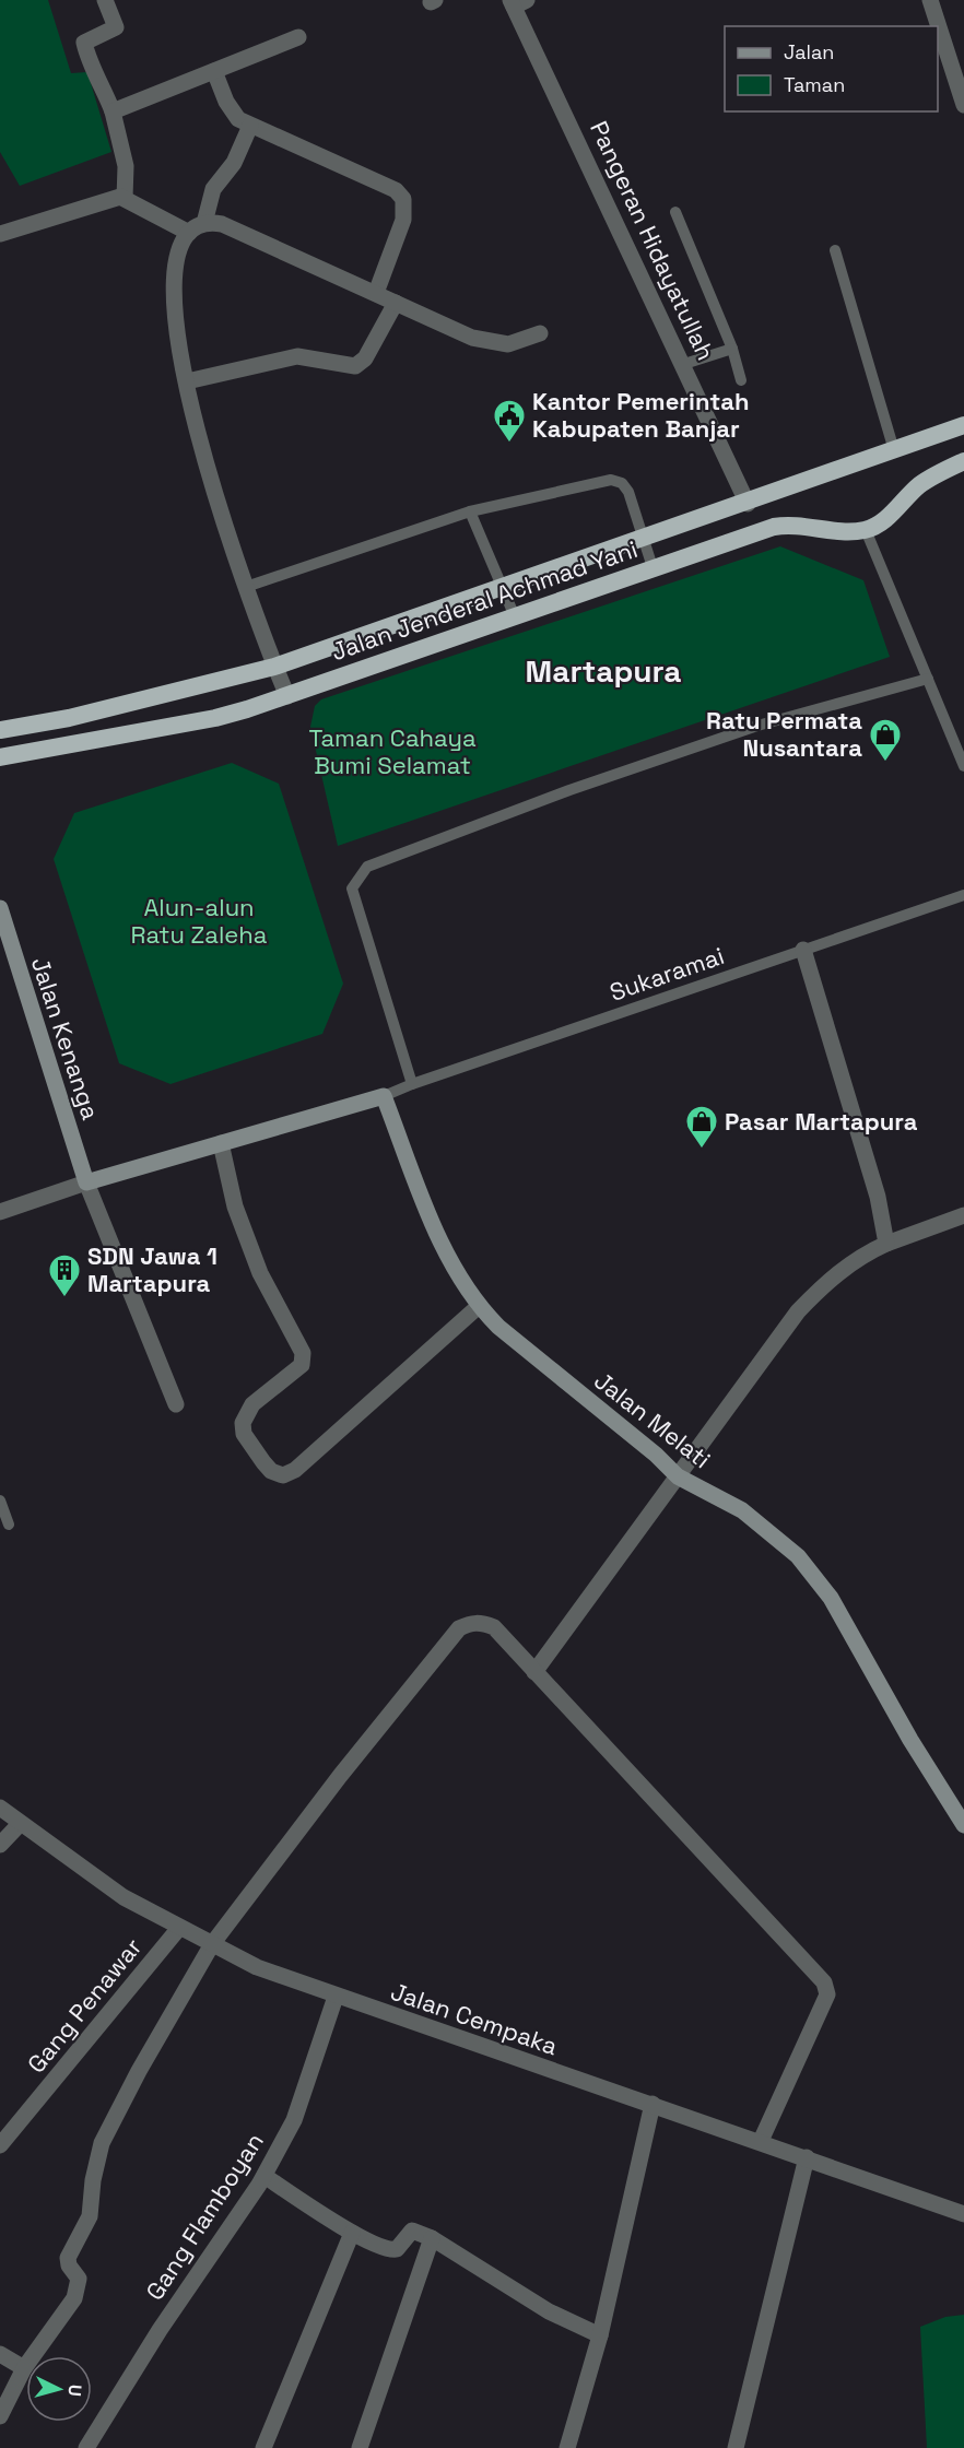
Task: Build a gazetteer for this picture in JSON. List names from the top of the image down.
{
  "streets": {
    "highway": ["Jalan Jenderal Achmad Yani"],
    "main road": ["Jalan Kenanga", "Jalan Melati"],
    "street": [
      "Pangeran Hidayatullah",
      "Gang Penawar",
      "Jalan Cempaka",
      "Gang Flamboyan"
    ],
    "lane": ["Sukaramai"]
  },
  "crossings": [
    ["Pangeran Hidayatullah", "Jalan Jenderal Achmad Yani"],
    ["Sukaramai", "Jalan Melati"],
    ["Gang Penawar", "Jalan Cempaka"],
    ["Jalan Cempaka", "Gang Flamboyan"]
  ],
  "districts": ["Martapura"],
  "parks": ["Taman Cahaya Bumi Selamat", "Alun-alun Ratu Zaleha"],
  "places": {
    "public building": ["Kantor Pemerintah Kabupaten Banjar"],
    "shop": ["Ratu Permata Nusantara", "Pasar Martapura"],
    "building": ["SDN Jawa 1 Martapura"]
  },
  "legend": ["Jalan", "Taman"],
  "north": "right"
}
